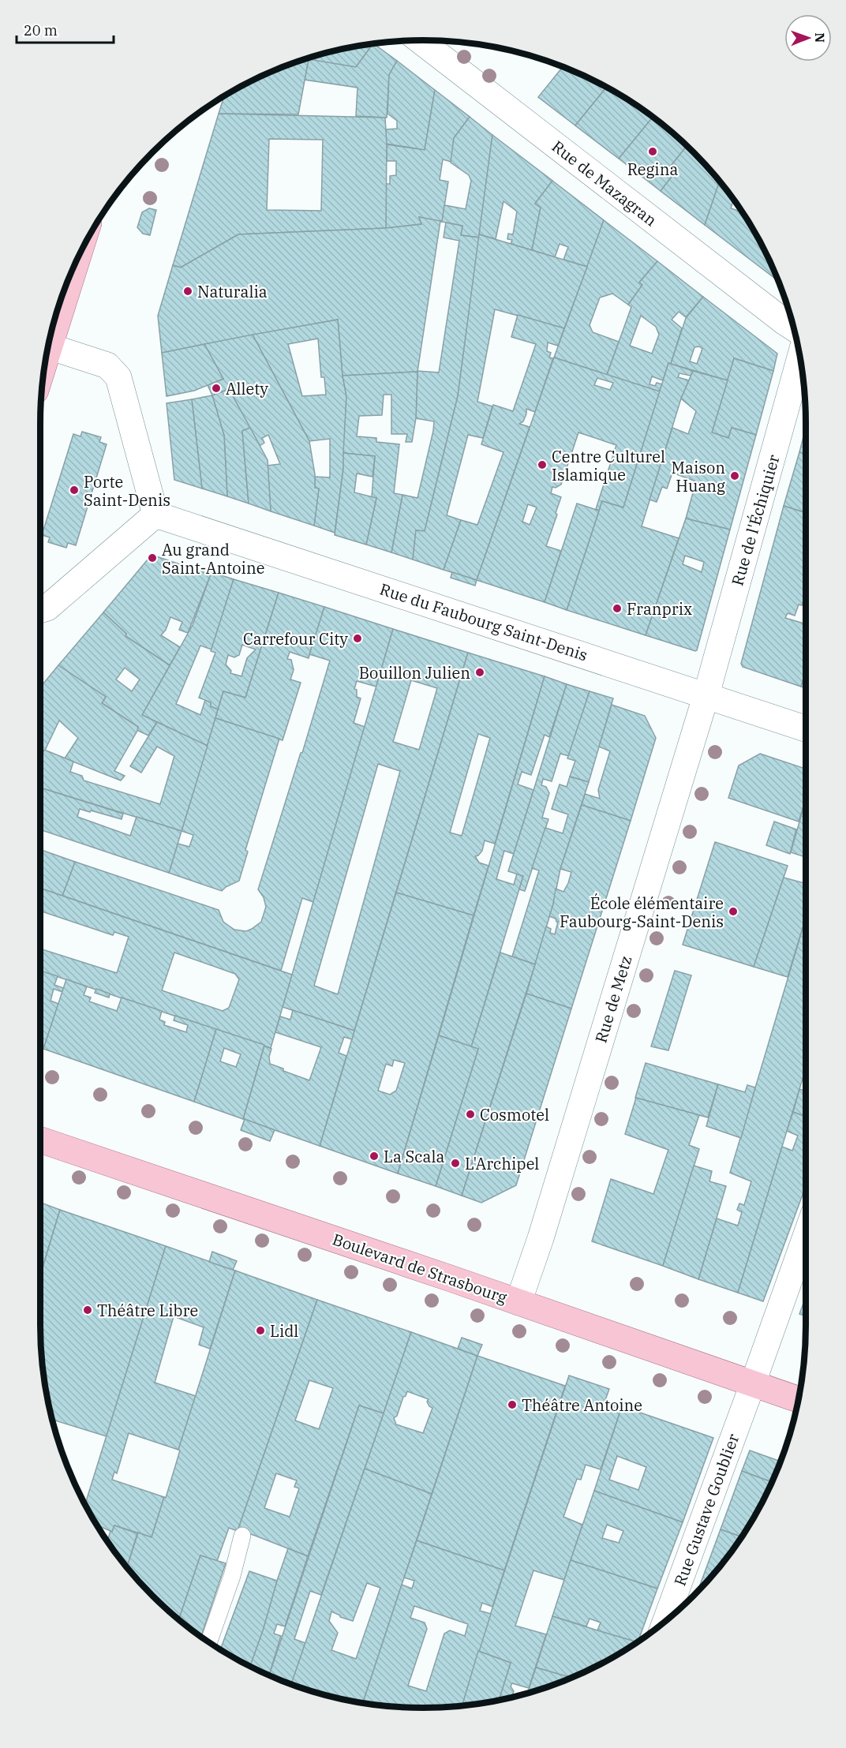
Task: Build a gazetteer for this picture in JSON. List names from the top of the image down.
{
  "streets": {
    "main road": ["Boulevard de Strasbourg"],
    "street": [
      "Rue de Mazagran",
      "Rue de l'Échiquier",
      "Rue du Faubourg Saint-Denis",
      "Rue de Metz",
      "Rue Gustave Goublier"
    ]
  },
  "crossings": [
    ["Rue de l'Échiquier", "Rue du Faubourg Saint-Denis"],
    ["Rue de l'Échiquier", "Rue de Metz"],
    ["Rue du Faubourg Saint-Denis", "Rue de Metz"],
    ["Rue de Metz", "Boulevard de Strasbourg"],
    ["Boulevard de Strasbourg", "Rue Gustave Goublier"]
  ],
  "places": [
    "Regina",
    "Naturalia",
    "Allety",
    "Centre Culturel Islamique",
    "Maison Huang",
    "Porte Saint-Denis",
    "Au grand Saint-Antoine",
    "Franprix",
    "Carrefour City",
    "Bouillon Julien",
    "École élémentaire Faubourg-Saint-Denis",
    "Cosmotel",
    "La Scala",
    "L'Archipel",
    "Théâtre Libre",
    "Lidl",
    "Théâtre Antoine"
  ],
  "scale_bar": "20 m",
  "north": "right"
}
